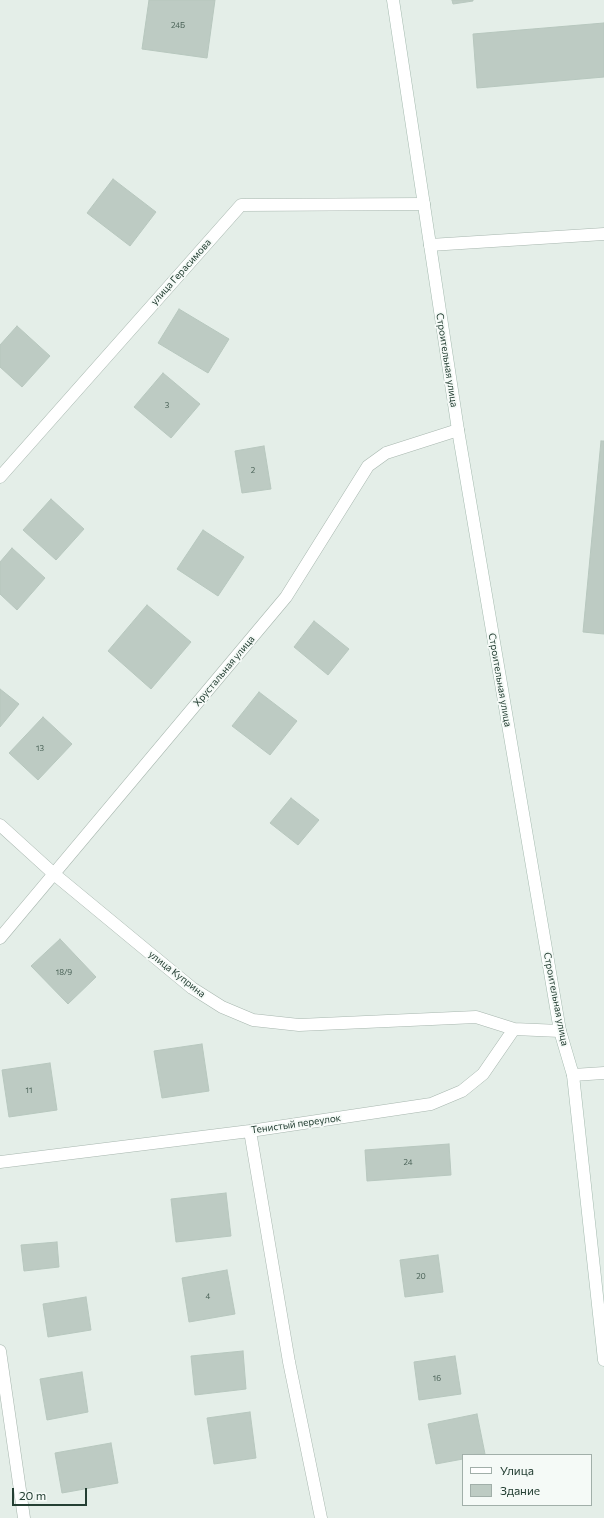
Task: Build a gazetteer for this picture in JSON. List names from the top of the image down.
{
  "streets": {
    "street": [
      "улица Герасимова",
      "Строительная улица",
      "Хрустальная улица",
      "улица Куприна",
      "Тенистый переулок"
    ]
  },
  "crossings": [
    ["улица Герасимова", "Строительная улица"],
    ["Строительная улица", "Хрустальная улица"],
    ["Хрустальная улица", "улица Куприна"],
    ["улица Куприна", "Тенистый переулок"]
  ],
  "house_numbers": [
    "24Б",
    "3",
    "2",
    "13",
    "18/9",
    "11",
    "24",
    "20",
    "4",
    "16"
  ],
  "legend": ["Улица", "Здание"],
  "scale_bar": "20 m"
}
